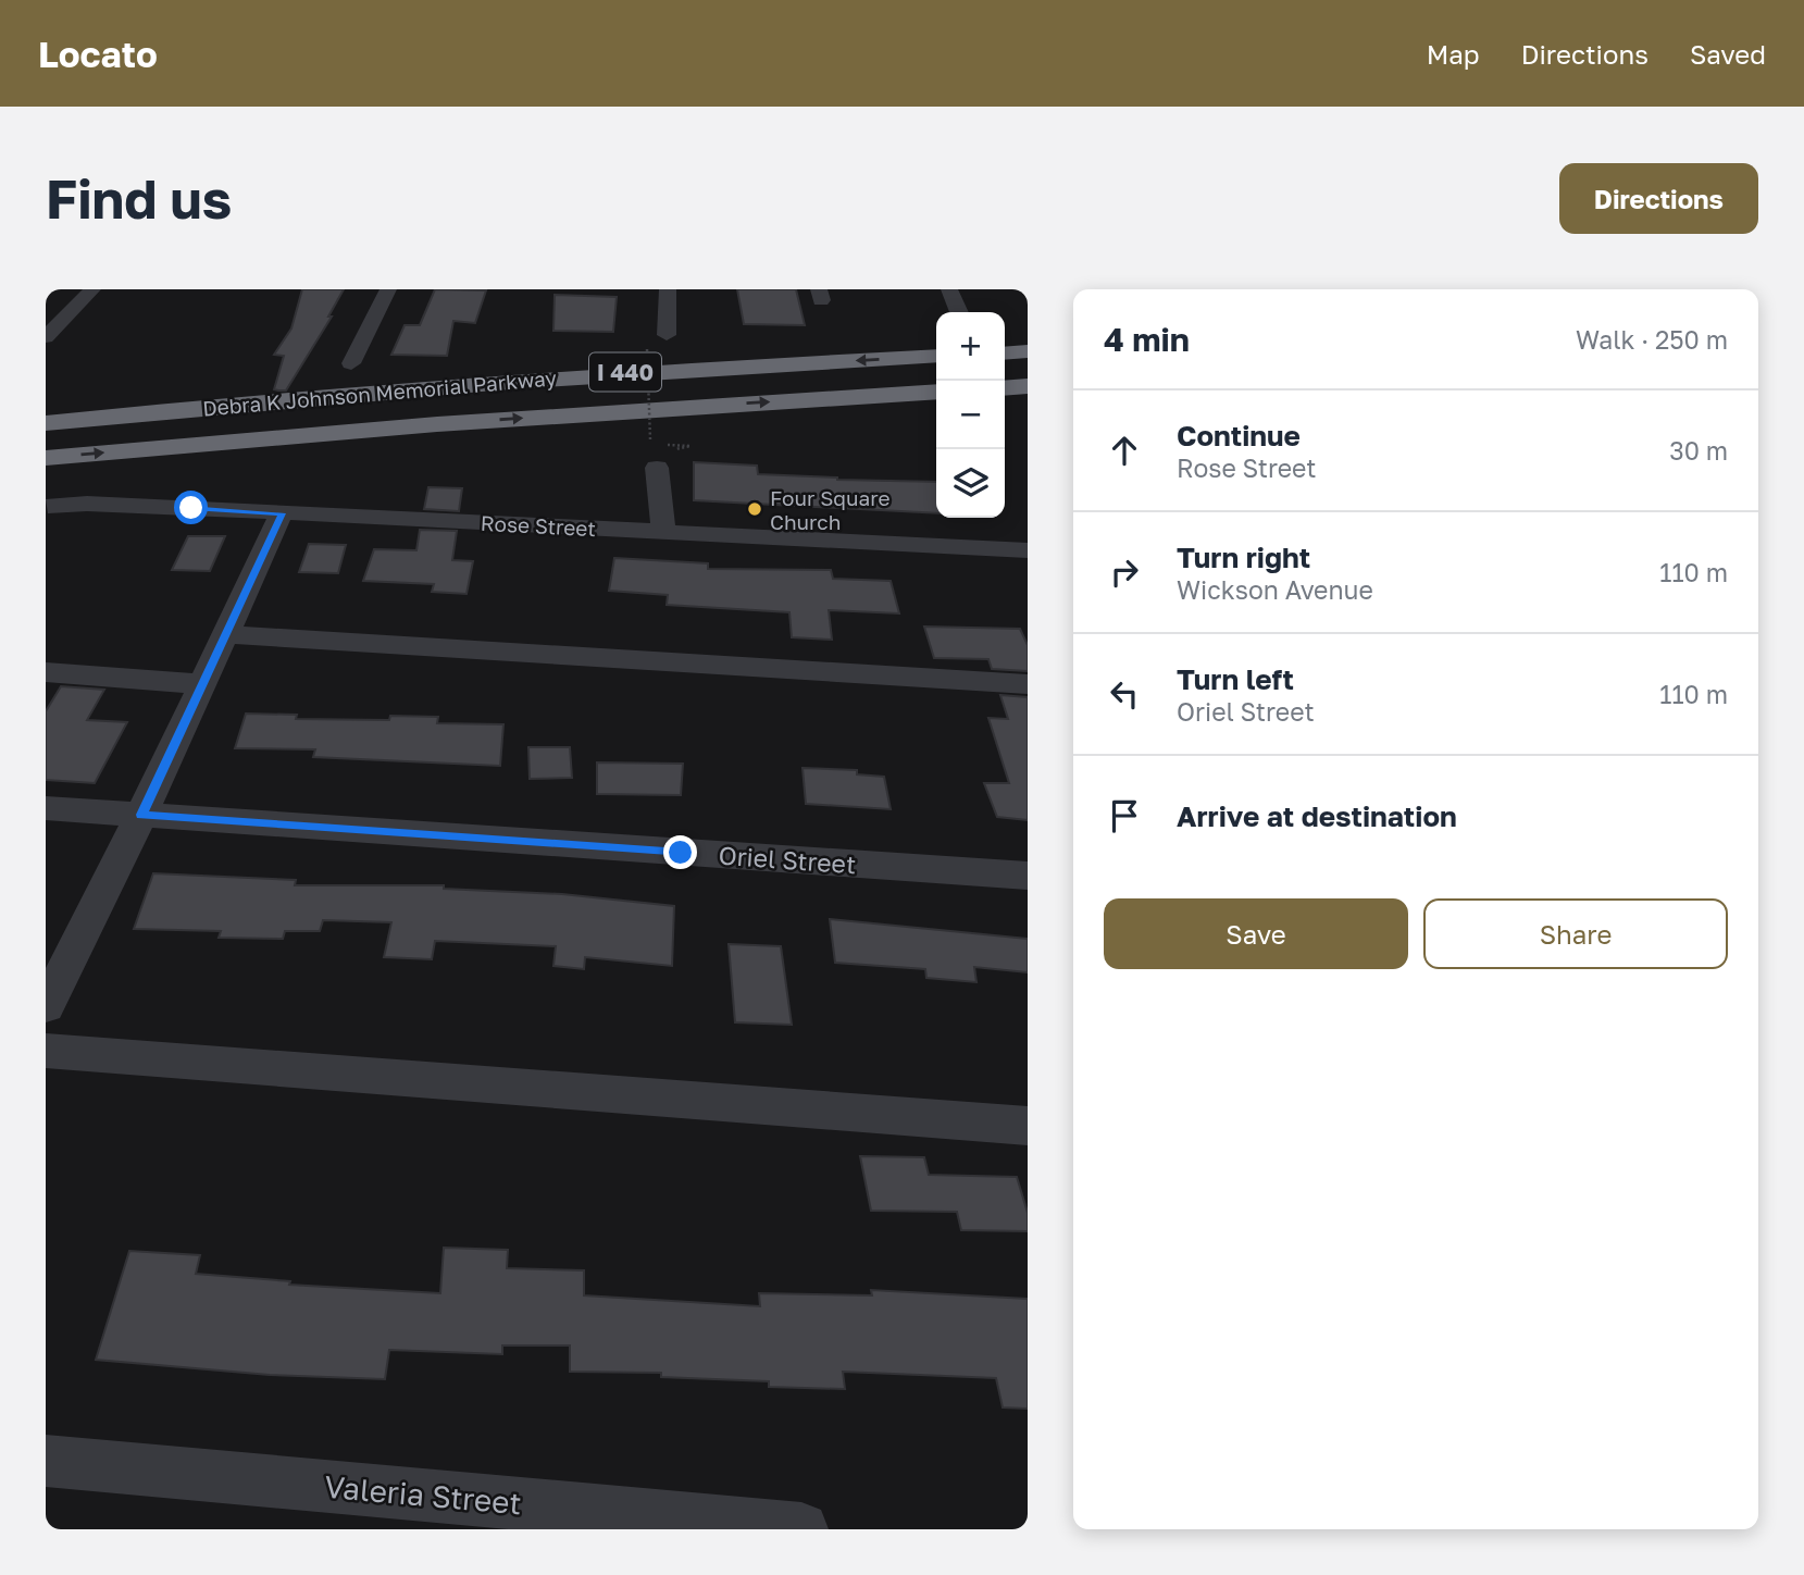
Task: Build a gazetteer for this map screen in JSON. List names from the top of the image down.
{
  "streets": {
    "highway": ["I 440", "Debra K Johnson Memorial Parkway"],
    "street": ["Rose Street", "Oriel Street", "Valeria Street"]
  },
  "places": ["Four Square Church"],
  "page": {
    "header": "Locato",
    "nav": ["Map", "Directions", "Saved"],
    "buttons": [
      "Directions",
      ["Save", "Share"]
    ],
    "title": "Find us",
    "heading": ["4 min", "Walk · 250 m"],
    "map_buttons": ["+", "−"],
    "list": [
      ["Continue", "Rose Street", "30 m"],
      ["Turn right", "Wickson Avenue", "110 m"],
      ["Turn left", "Oriel Street", "110 m"],
      "Arrive at destination"
    ]
  }
}
